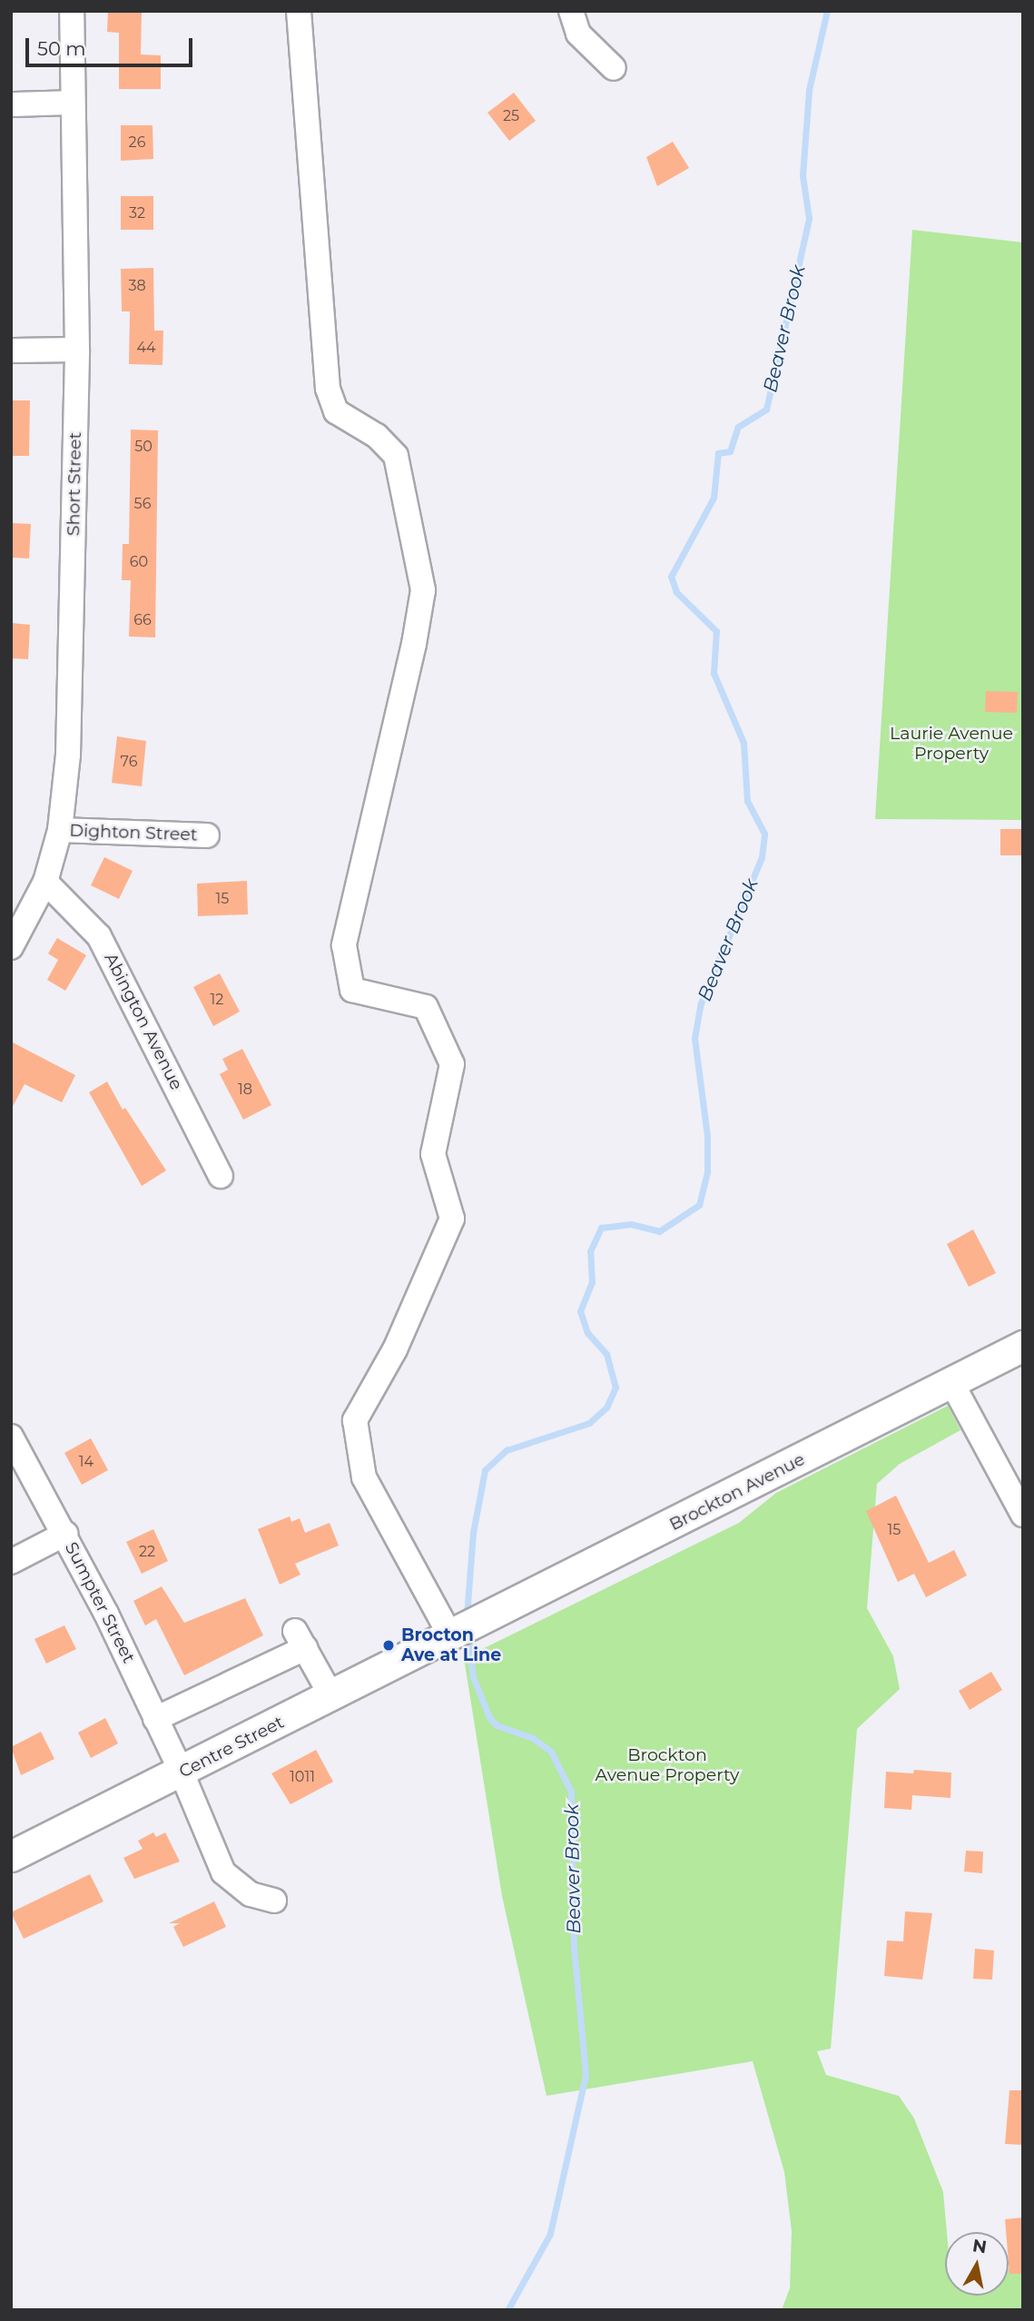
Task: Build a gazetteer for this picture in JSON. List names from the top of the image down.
{
  "streets": {
    "main road": ["Brockton Avenue", "Centre Street"],
    "street": [
      "Short Street",
      "Dighton Street",
      "Abington Avenue",
      "Sumpter Street"
    ]
  },
  "crossings": [
    ["Short Street", "Dighton Street"],
    ["Short Street", "Abington Avenue"],
    ["Brockton Avenue", "Centre Street"],
    ["Sumpter Street", "Centre Street"]
  ],
  "water": ["Beaver Brook"],
  "parks": ["Laurie Avenue Property", "Brockton Avenue Property"],
  "places": ["Brocton Ave at Line"],
  "house_numbers": [
    "25",
    "26",
    "32",
    "38",
    "44",
    "50",
    "56",
    "60",
    "66",
    "76",
    "15",
    "12",
    "18",
    "14",
    "15",
    "22",
    "1011"
  ],
  "scale_bar": "50 m",
  "north": "top"
}
